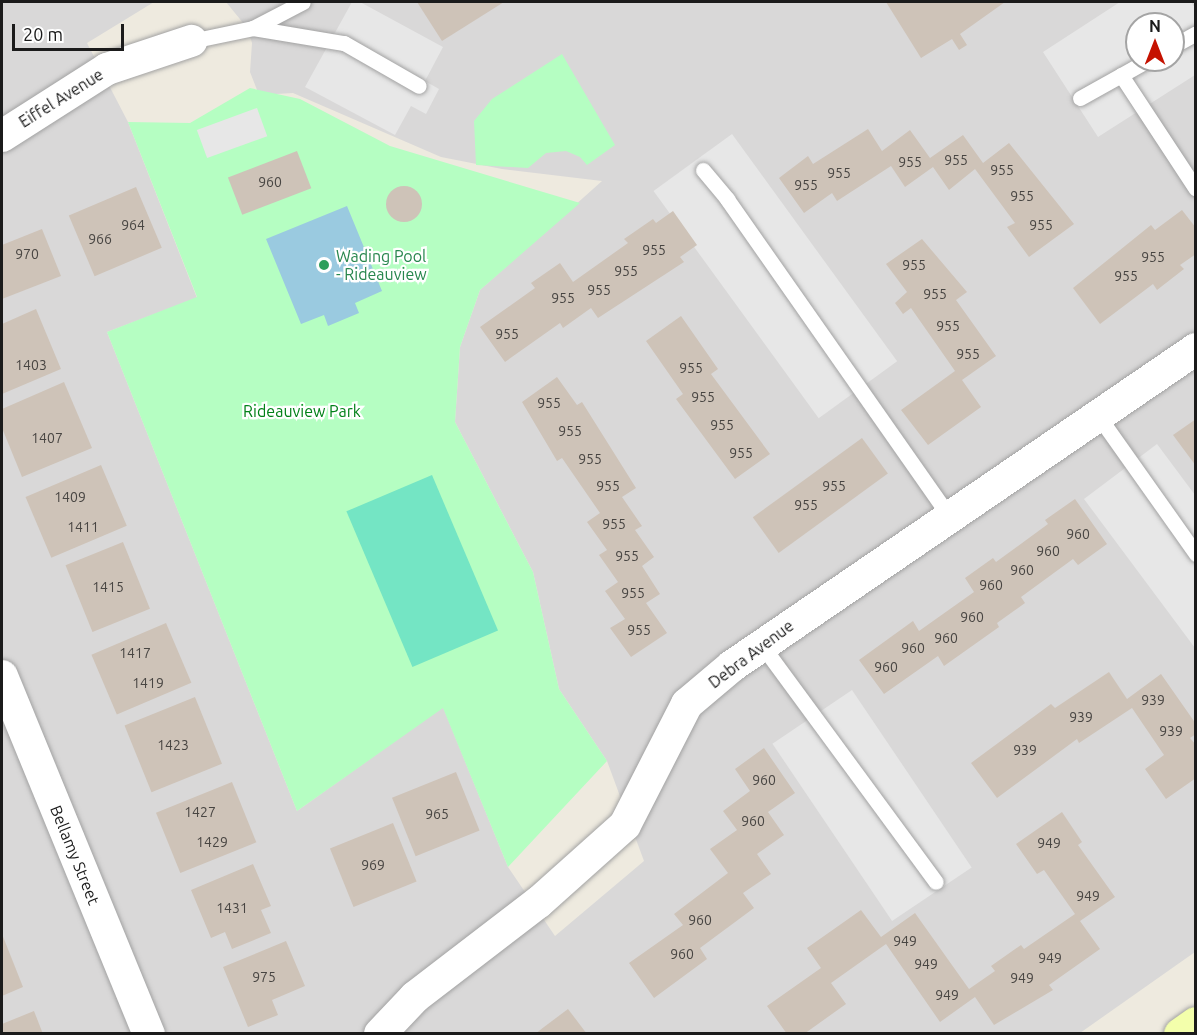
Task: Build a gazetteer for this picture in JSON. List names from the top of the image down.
{
  "streets": {
    "street": ["Eiffel Avenue", "Debra Avenue", "Bellamy Street"]
  },
  "parks": ["Rideauview Park"],
  "places": ["Wading Pool - Rideauview"],
  "house_numbers": [
    "955",
    "955",
    "955",
    "955",
    "960",
    "955",
    "955",
    "964",
    "955",
    "966",
    "955",
    "970",
    "955",
    "955",
    "955",
    "955",
    "955",
    "955",
    "955",
    "955",
    "955",
    "955",
    "1403",
    "955",
    "955",
    "955",
    "955",
    "955",
    "1407",
    "955",
    "955",
    "955",
    "955",
    "1409",
    "955",
    "955",
    "1411",
    "960",
    "960",
    "955",
    "960",
    "960",
    "1415",
    "955",
    "960",
    "955",
    "960",
    "960",
    "1417",
    "960",
    "1419",
    "939",
    "939",
    "939",
    "1423",
    "939",
    "960",
    "1427",
    "965",
    "960",
    "1429",
    "949",
    "969",
    "949",
    "1431",
    "960",
    "949",
    "960",
    "949",
    "949",
    "975",
    "949",
    "949"
  ],
  "scale_bar": "20 m",
  "north": "top"
}
